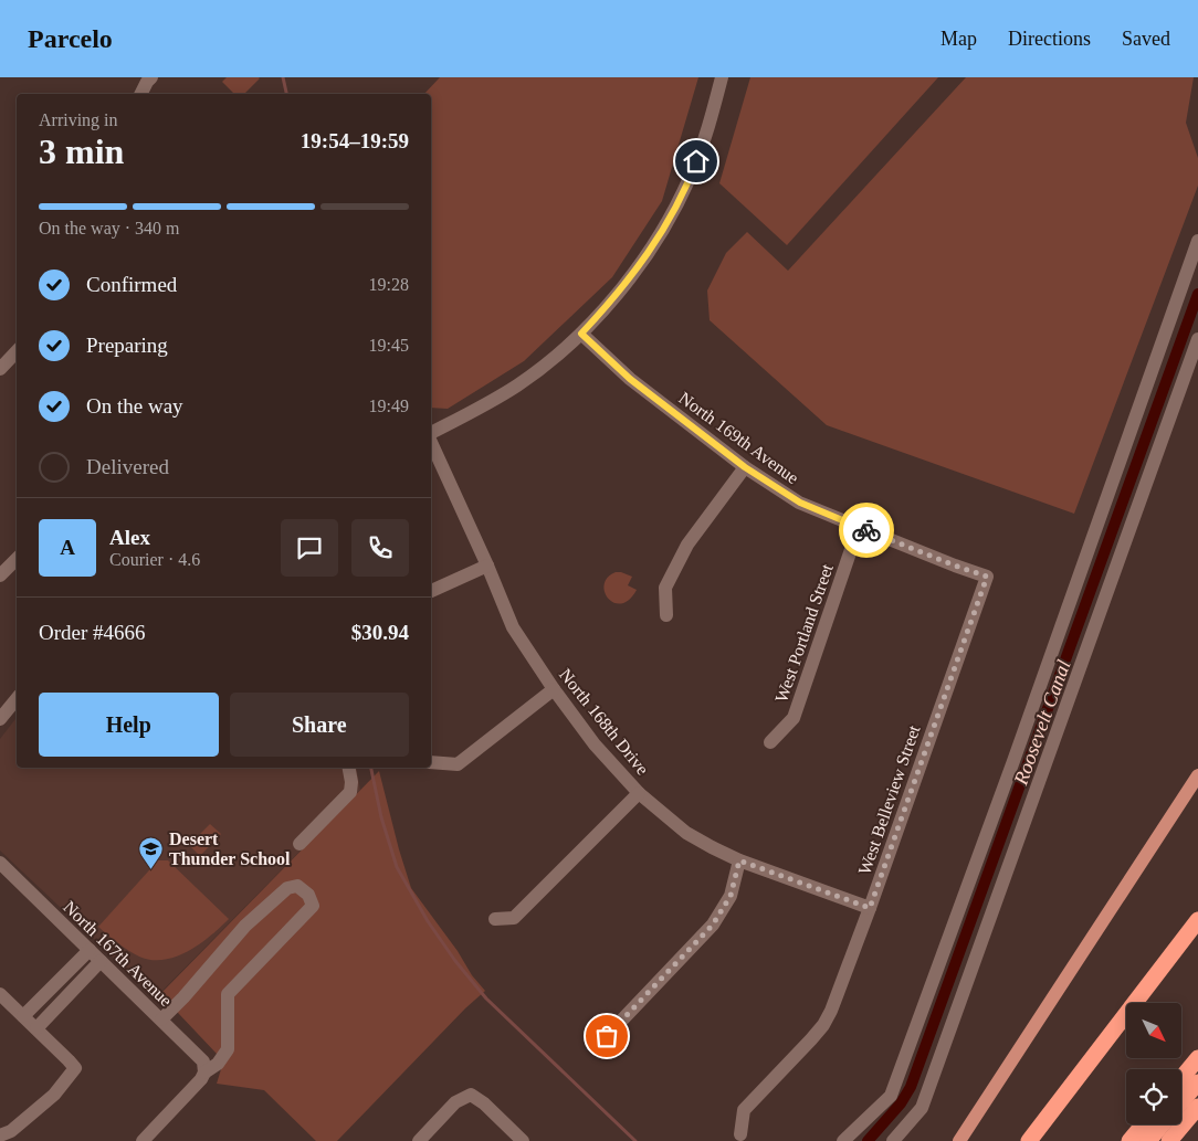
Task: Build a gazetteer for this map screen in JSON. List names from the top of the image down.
{
  "streets": {
    "street": [
      "North 169th Avenue",
      "West Portland Street",
      "North 168th Drive",
      "West Belleview Street",
      "North 167th Avenue"
    ]
  },
  "crossings": [
    ["North 169th Avenue", "West Portland Street"],
    ["North 169th Avenue", "West Belleview Street"],
    ["North 168th Drive", "West Belleview Street"]
  ],
  "water": ["Roosevelt Canal"],
  "places": {
    "school or university": ["Desert Thunder School"]
  },
  "north": "bottom right",
  "page": {
    "header": "Parcelo",
    "nav": ["Map", "Directions", "Saved"],
    "heading": ["3 min", "Arriving in", "19:54–19:59"],
    "panel": [
      "Alex",
      "Courier · 4.6",
      "Order #4666",
      "$30.94"
    ],
    "bar": "On the way · 340 m",
    "list": [
      ["Confirmed", "19:28"],
      ["Preparing", "19:45"],
      ["On the way", "19:49"],
      "Delivered"
    ],
    "round": "A",
    "buttons": ["Help", "Share"]
  }
}
